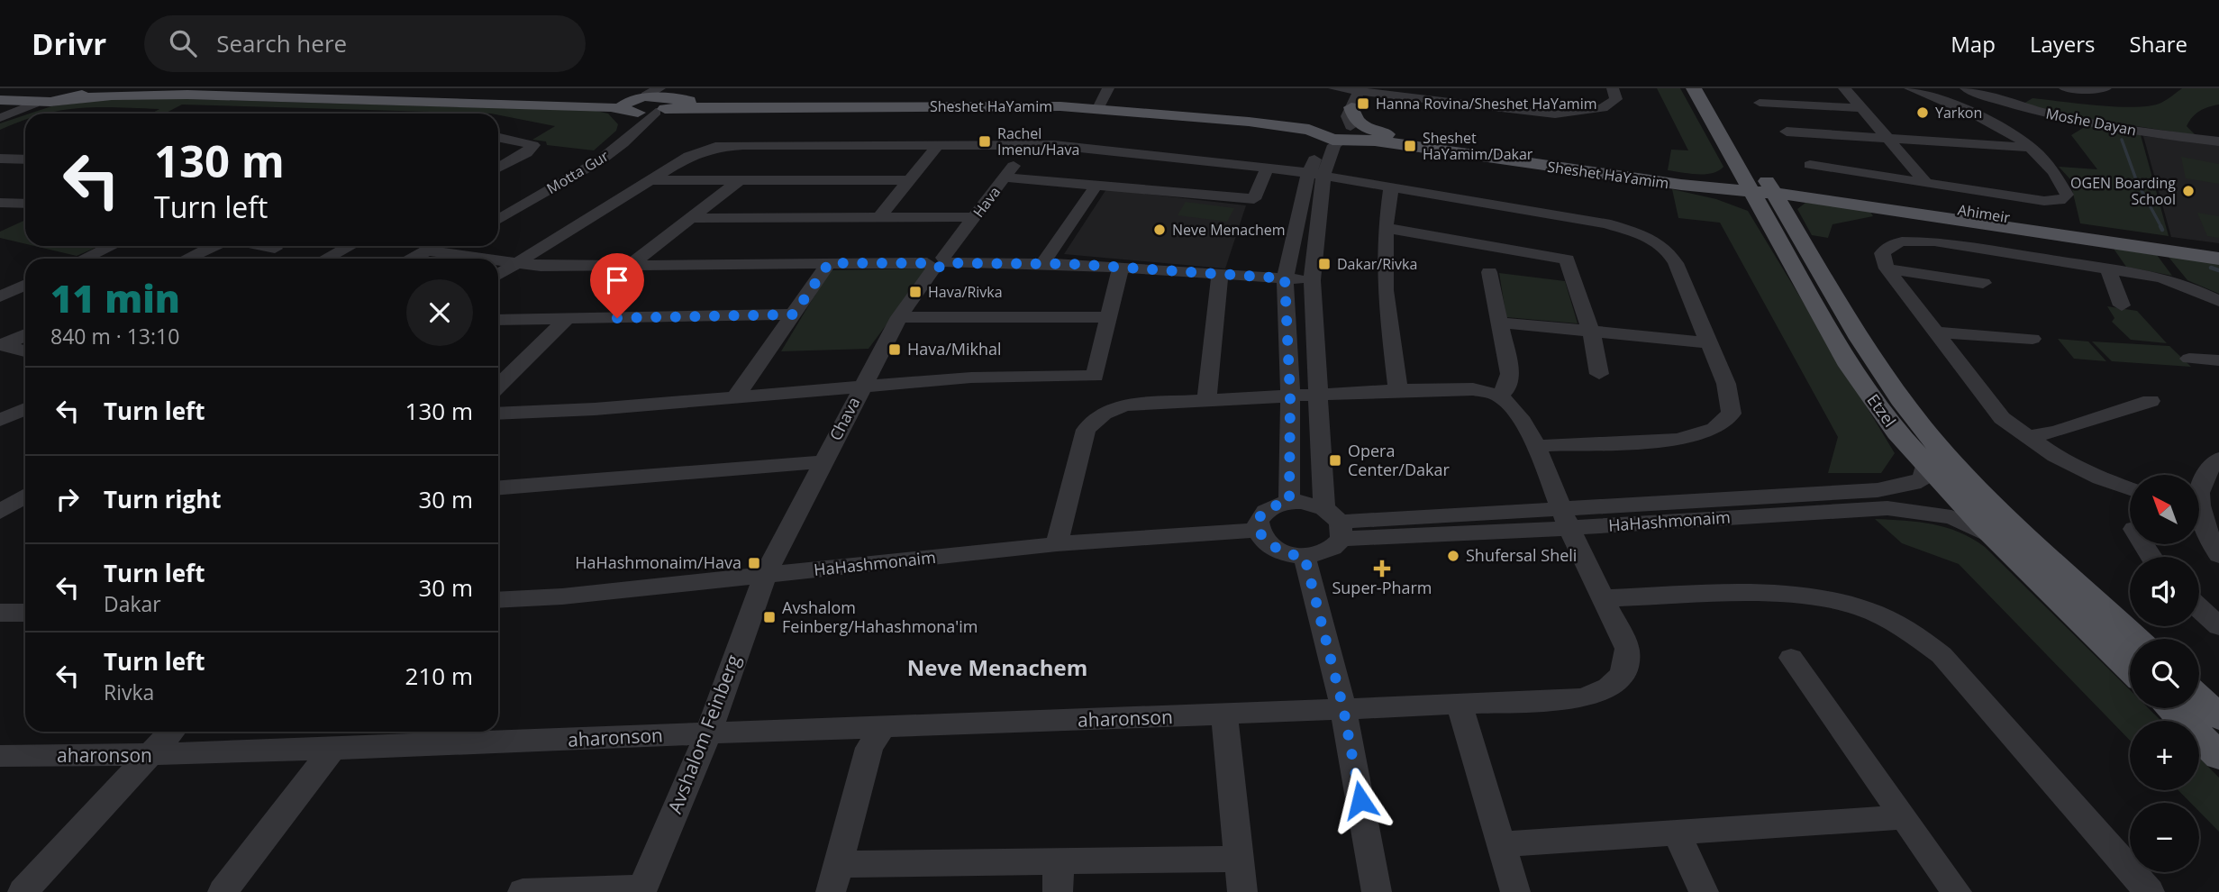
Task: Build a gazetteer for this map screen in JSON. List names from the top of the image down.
{
  "streets": {
    "main road": ["Sheshet HaYamim", "Ahimeir", "Etzel"],
    "street": [
      "Moshe Dayan",
      "Motta Gur",
      "Hava",
      "Chava",
      "HaHashmonaim",
      "aharonson",
      "Avshalom Feinberg"
    ]
  },
  "crossings": [
    ["Sheshet HaYamim", "Motta Gur"],
    ["Sheshet HaYamim", "Ahimeir"],
    ["Sheshet HaYamim", "Etzel"],
    ["Hava", "Chava"],
    ["Ahimeir", "Etzel"],
    ["Etzel", "HaHashmonaim"],
    ["Chava", "HaHashmonaim"],
    ["Chava", "Avshalom Feinberg"],
    ["HaHashmonaim", "aharonson"],
    ["HaHashmonaim", "Avshalom Feinberg"],
    ["aharonson", "Avshalom Feinberg"]
  ],
  "districts": ["Neve Menachem"],
  "places": {
    "transit": [
      "Hanna Rovina/Sheshet HaYamim",
      "Rachel Imenu/Hava",
      "Sheshet HaYamim/Dakar",
      "Dakar/Rivka",
      "Hava/Rivka",
      "Hava/Mikhal",
      "Opera Center/Dakar",
      "HaHashmonaim/Hava",
      "Avshalom Feinberg/Hahashmona'im"
    ],
    "other": [
      "Yarkon",
      "OGEN Boarding School",
      "Neve Menachem",
      "Shufersal Sheli"
    ],
    "health": ["Super-Pharm"]
  },
  "north": "top left",
  "page": {
    "header": "Drivr",
    "search": "Search here",
    "nav": ["Map", "Layers", "Share"],
    "turn": ["130 m", "Turn left"],
    "heading": ["11 min", "840 m · 13:10"],
    "list": [
      {
        "name": "Turn left",
        "value": "130 m"
      },
      {
        "name": "Turn right",
        "value": "30 m"
      },
      {
        "name": "Turn left",
        "note": "Dakar",
        "value": "30 m"
      },
      {
        "name": "Turn left",
        "note": "Rivka",
        "value": "210 m"
      }
    ],
    "map_buttons": ["+", "−"]
  }
}
